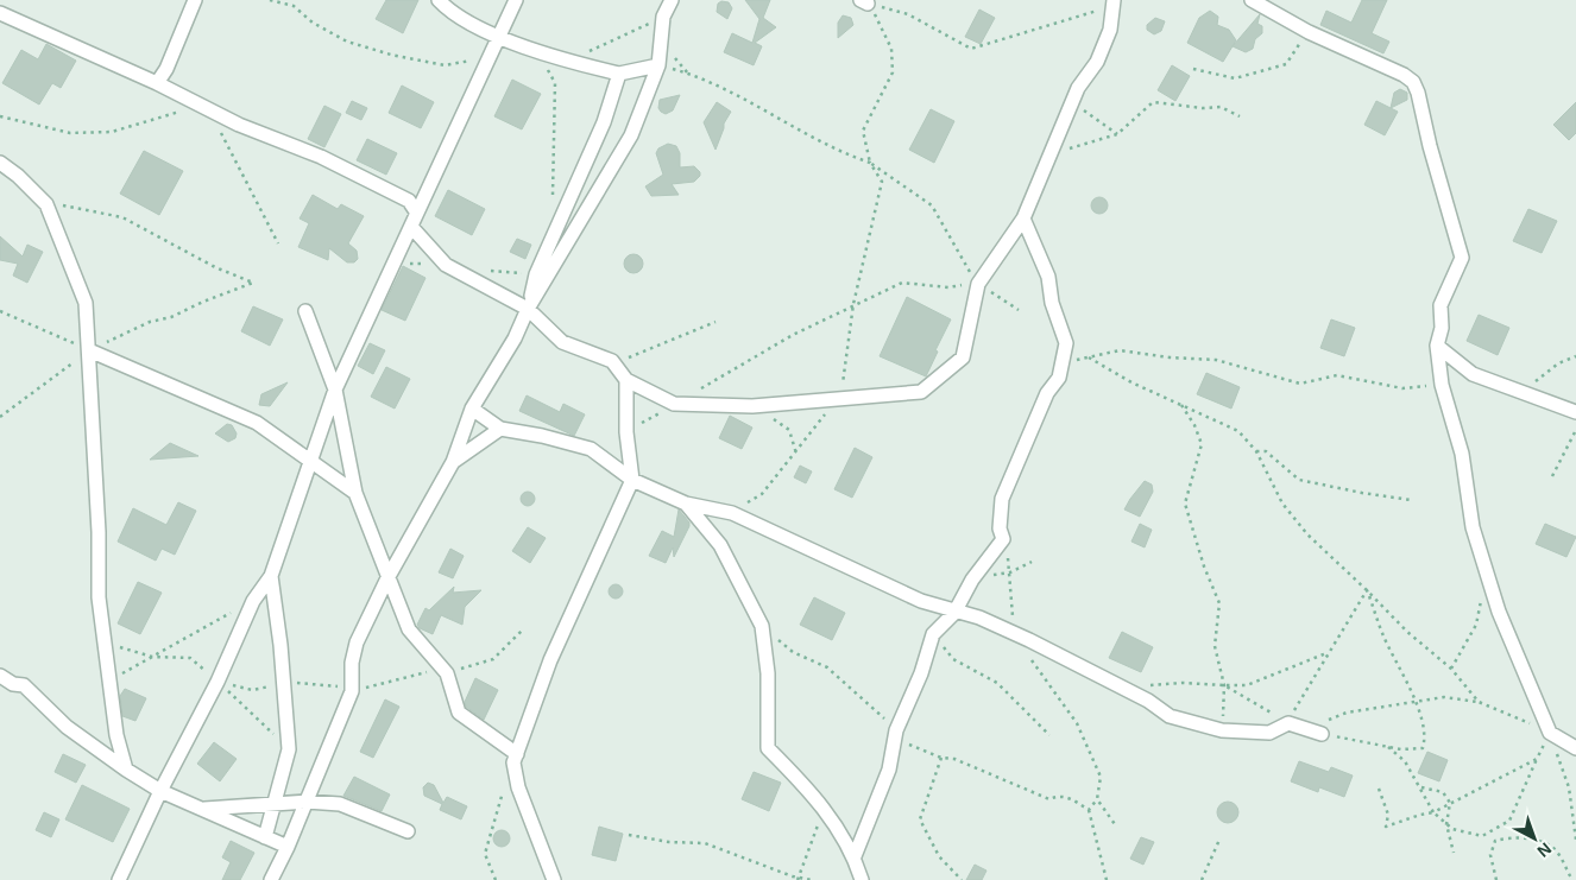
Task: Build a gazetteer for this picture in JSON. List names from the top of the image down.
{
  "north": "bottom right"
}
